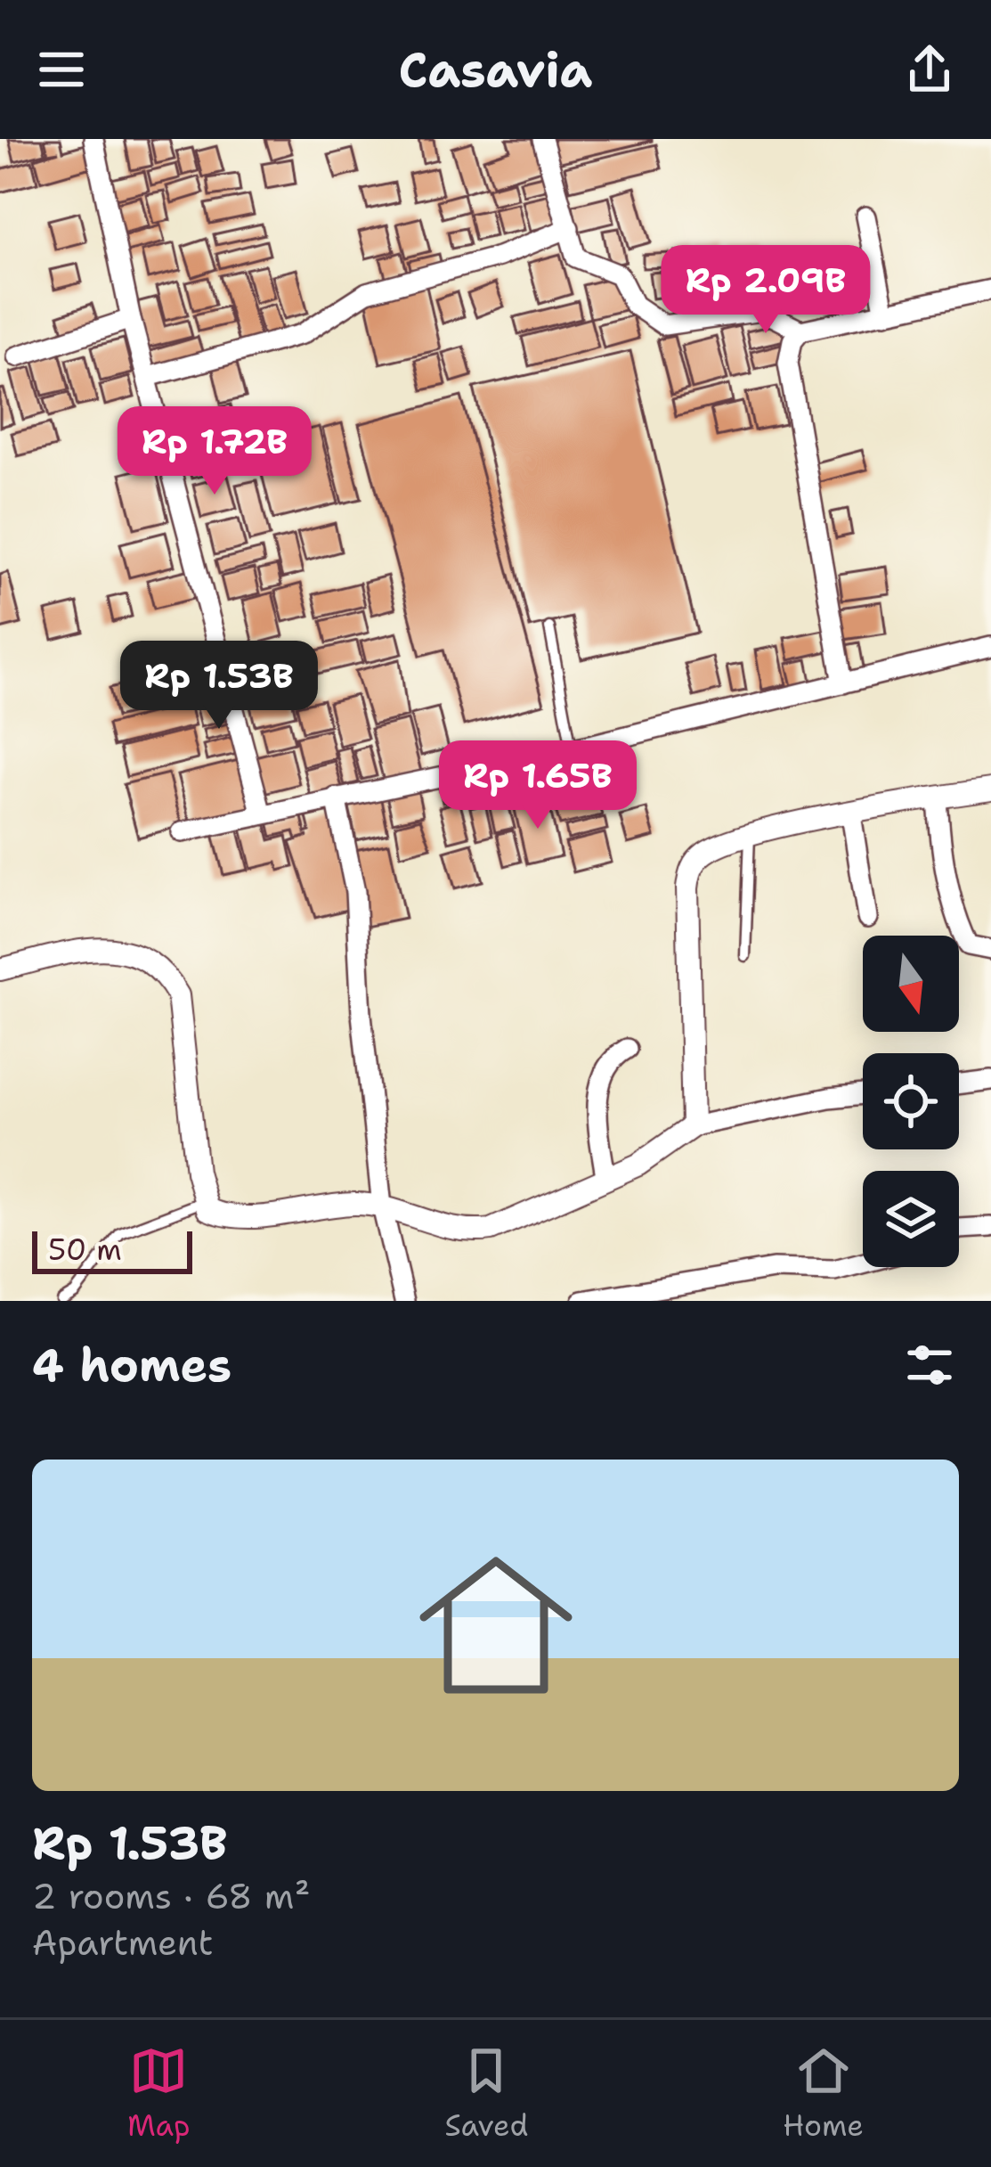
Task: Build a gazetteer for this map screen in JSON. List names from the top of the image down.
{
  "scale_bar": "50 m",
  "north": "bottom",
  "page": {
    "header": "Casavia",
    "price": [
      "Rp 2.09B",
      "Rp 1.72B",
      "Rp 1.53B",
      "Rp 1.65B"
    ],
    "scale": "50 m",
    "heading": "4 homes",
    "list": [
      {
        "name": "Rp 1.53B",
        "note": "2 rooms · 68 m² · Apartment"
      }
    ],
    "tabs": ["Map", "Saved", "Home"]
  }
}
